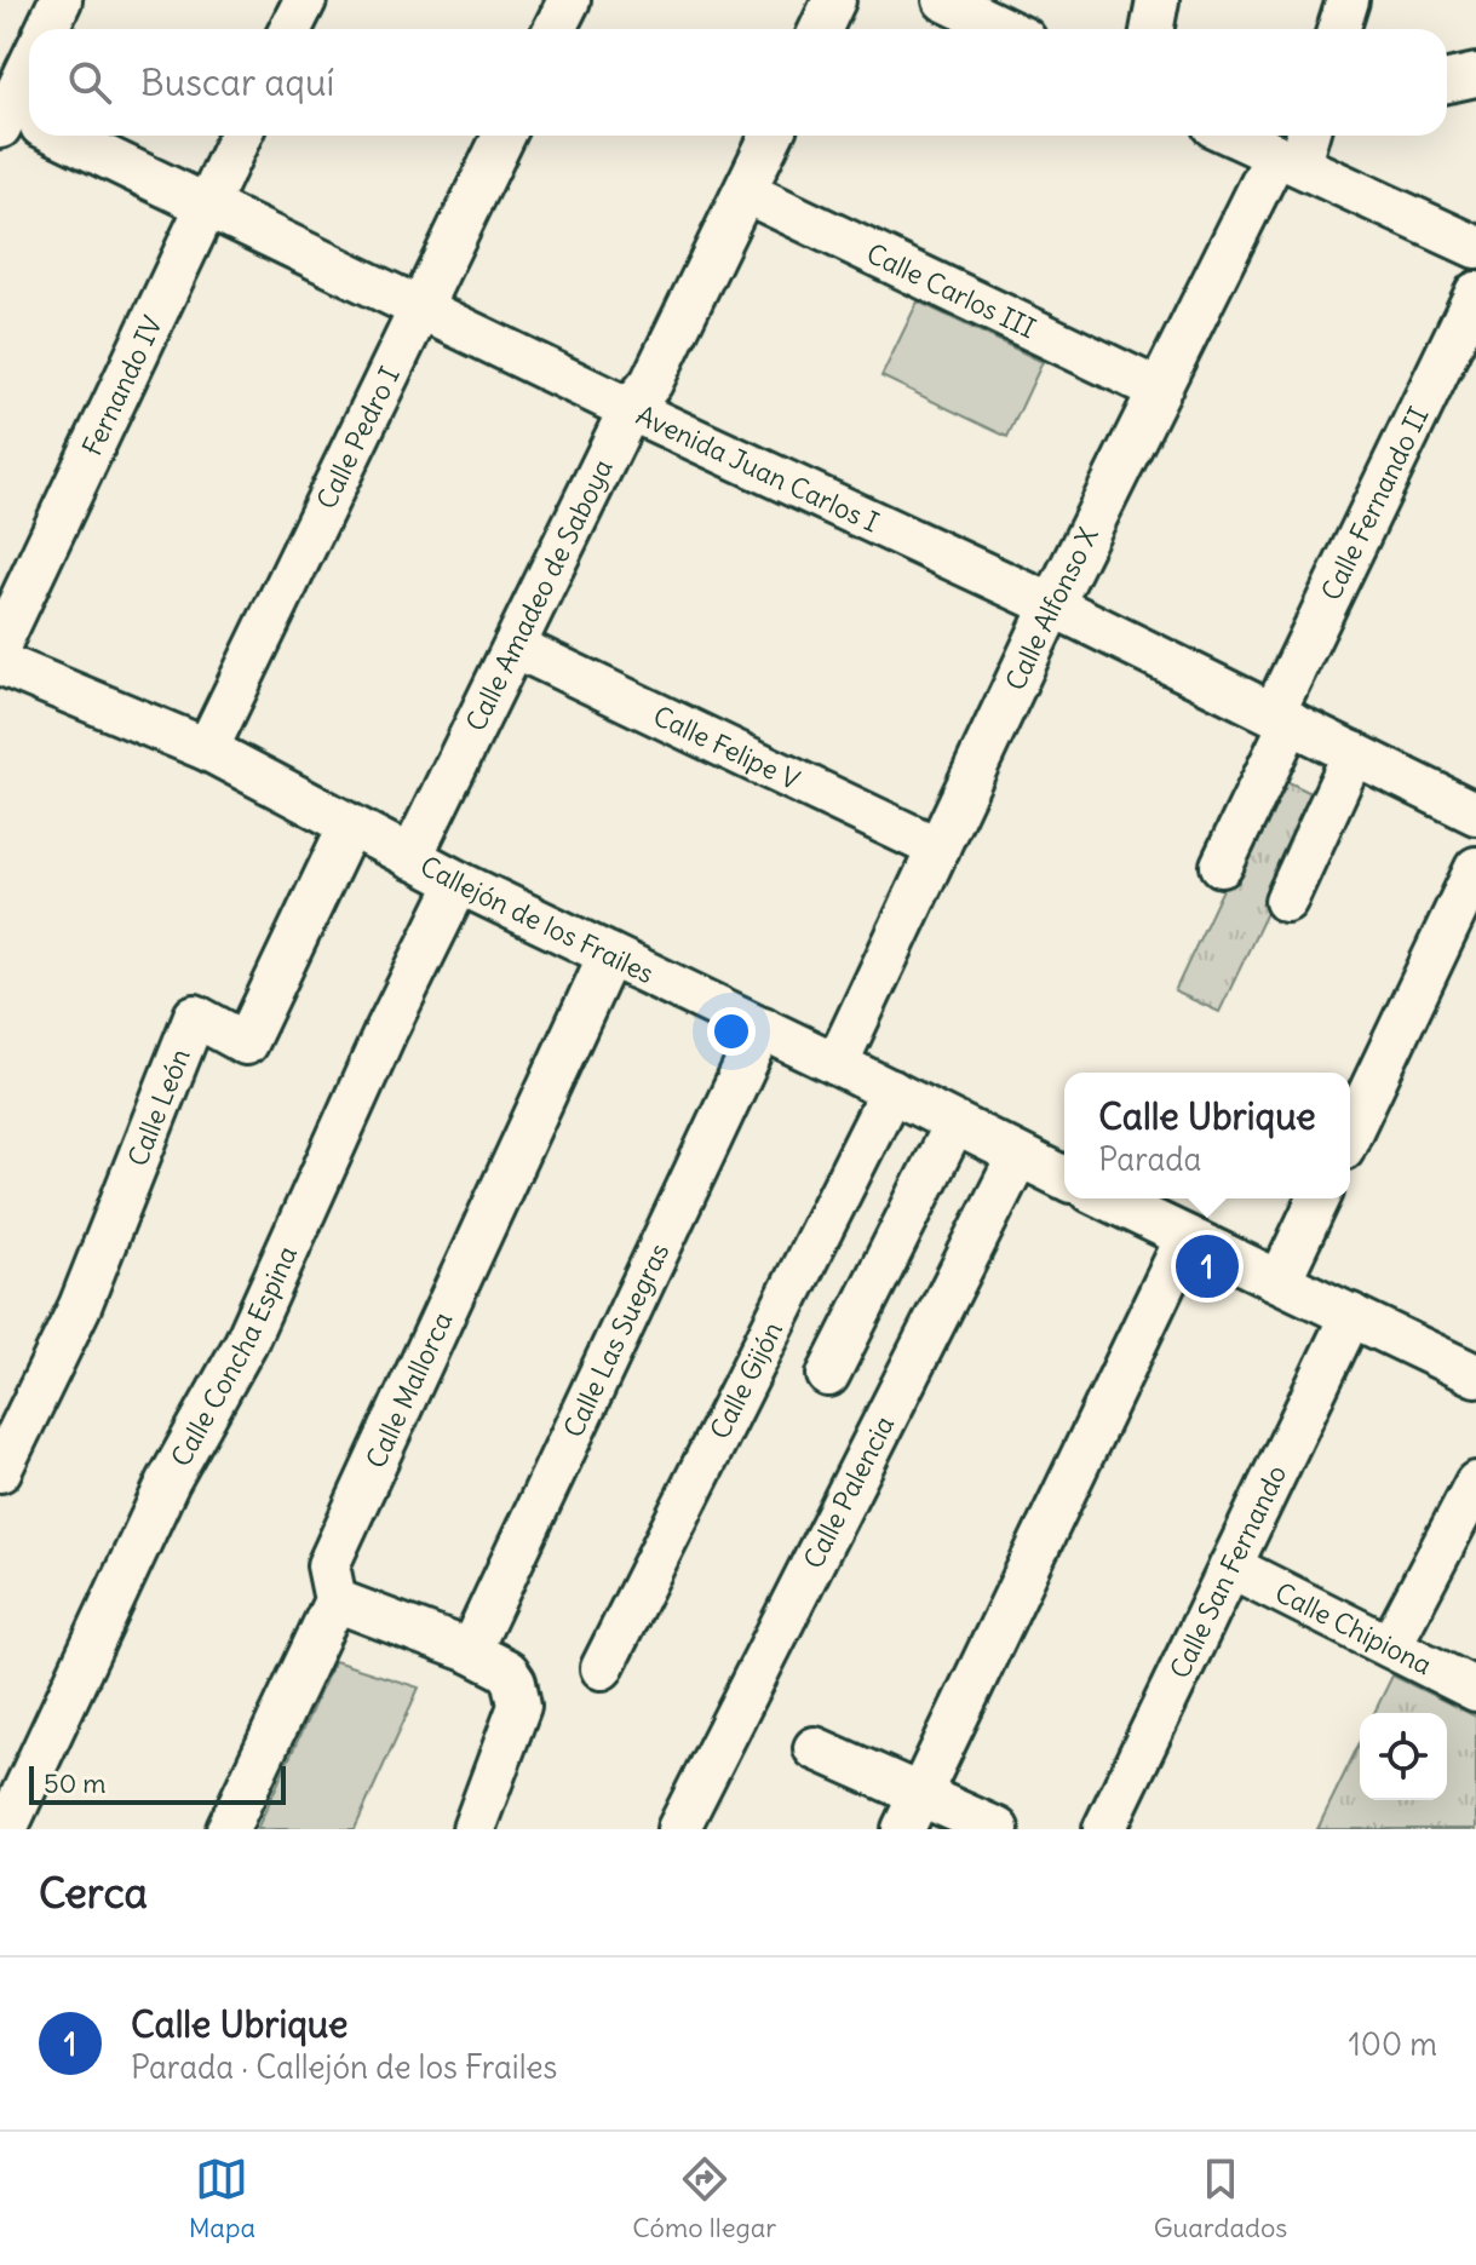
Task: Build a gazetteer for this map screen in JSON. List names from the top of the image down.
{
  "streets": {
    "street": [
      "Calle Carlos III",
      "Fernando IV",
      "Calle Pedro I",
      "Avenida Juan Carlos I",
      "Calle Fernando II",
      "Calle Amadeo de Saboya",
      "Calle Alfonso X",
      "Calle Felipe V",
      "Callejón de los Frailes",
      "Calle León",
      "Calle Las Suegras",
      "Calle Concha Espina",
      "Calle Gijón",
      "Calle Mallorca",
      "Calle Palencia",
      "Calle San Fernando",
      "Calle Chipiona"
    ]
  },
  "crossings": [
    ["Calle Carlos III", "Calle Amadeo de Saboya"],
    ["Calle Carlos III", "Calle Alfonso X"],
    ["Fernando IV", "Avenida Juan Carlos I"],
    ["Calle Pedro I", "Avenida Juan Carlos I"],
    ["Calle Pedro I", "Callejón de los Frailes"],
    ["Avenida Juan Carlos I", "Calle Fernando II"],
    ["Avenida Juan Carlos I", "Calle Amadeo de Saboya"],
    ["Avenida Juan Carlos I", "Calle Alfonso X"],
    ["Calle Amadeo de Saboya", "Calle Felipe V"],
    ["Calle Amadeo de Saboya", "Callejón de los Frailes"],
    ["Calle Alfonso X", "Calle Felipe V"],
    ["Calle Alfonso X", "Callejón de los Frailes"],
    ["Callejón de los Frailes", "Calle León"],
    ["Callejón de los Frailes", "Calle Las Suegras"],
    ["Callejón de los Frailes", "Calle Concha Espina"],
    ["Callejón de los Frailes", "Calle Gijón"],
    ["Callejón de los Frailes", "Calle Mallorca"],
    ["Callejón de los Frailes", "Calle Palencia"],
    ["Calle San Fernando", "Calle Chipiona"]
  ],
  "scale_bar": "50 m",
  "page": {
    "search": "Buscar aquí",
    "popup": ["Calle Ubrique", "Parada"],
    "pins": "1",
    "scale": "50 m",
    "heading": "Cerca",
    "list": [
      {
        "mark": "1",
        "name": "Calle Ubrique",
        "note": "Parada · Callejón de los Frailes",
        "value": "100 m"
      }
    ],
    "nav": ["Mapa", "Cómo llegar", "Guardados"]
  }
}
